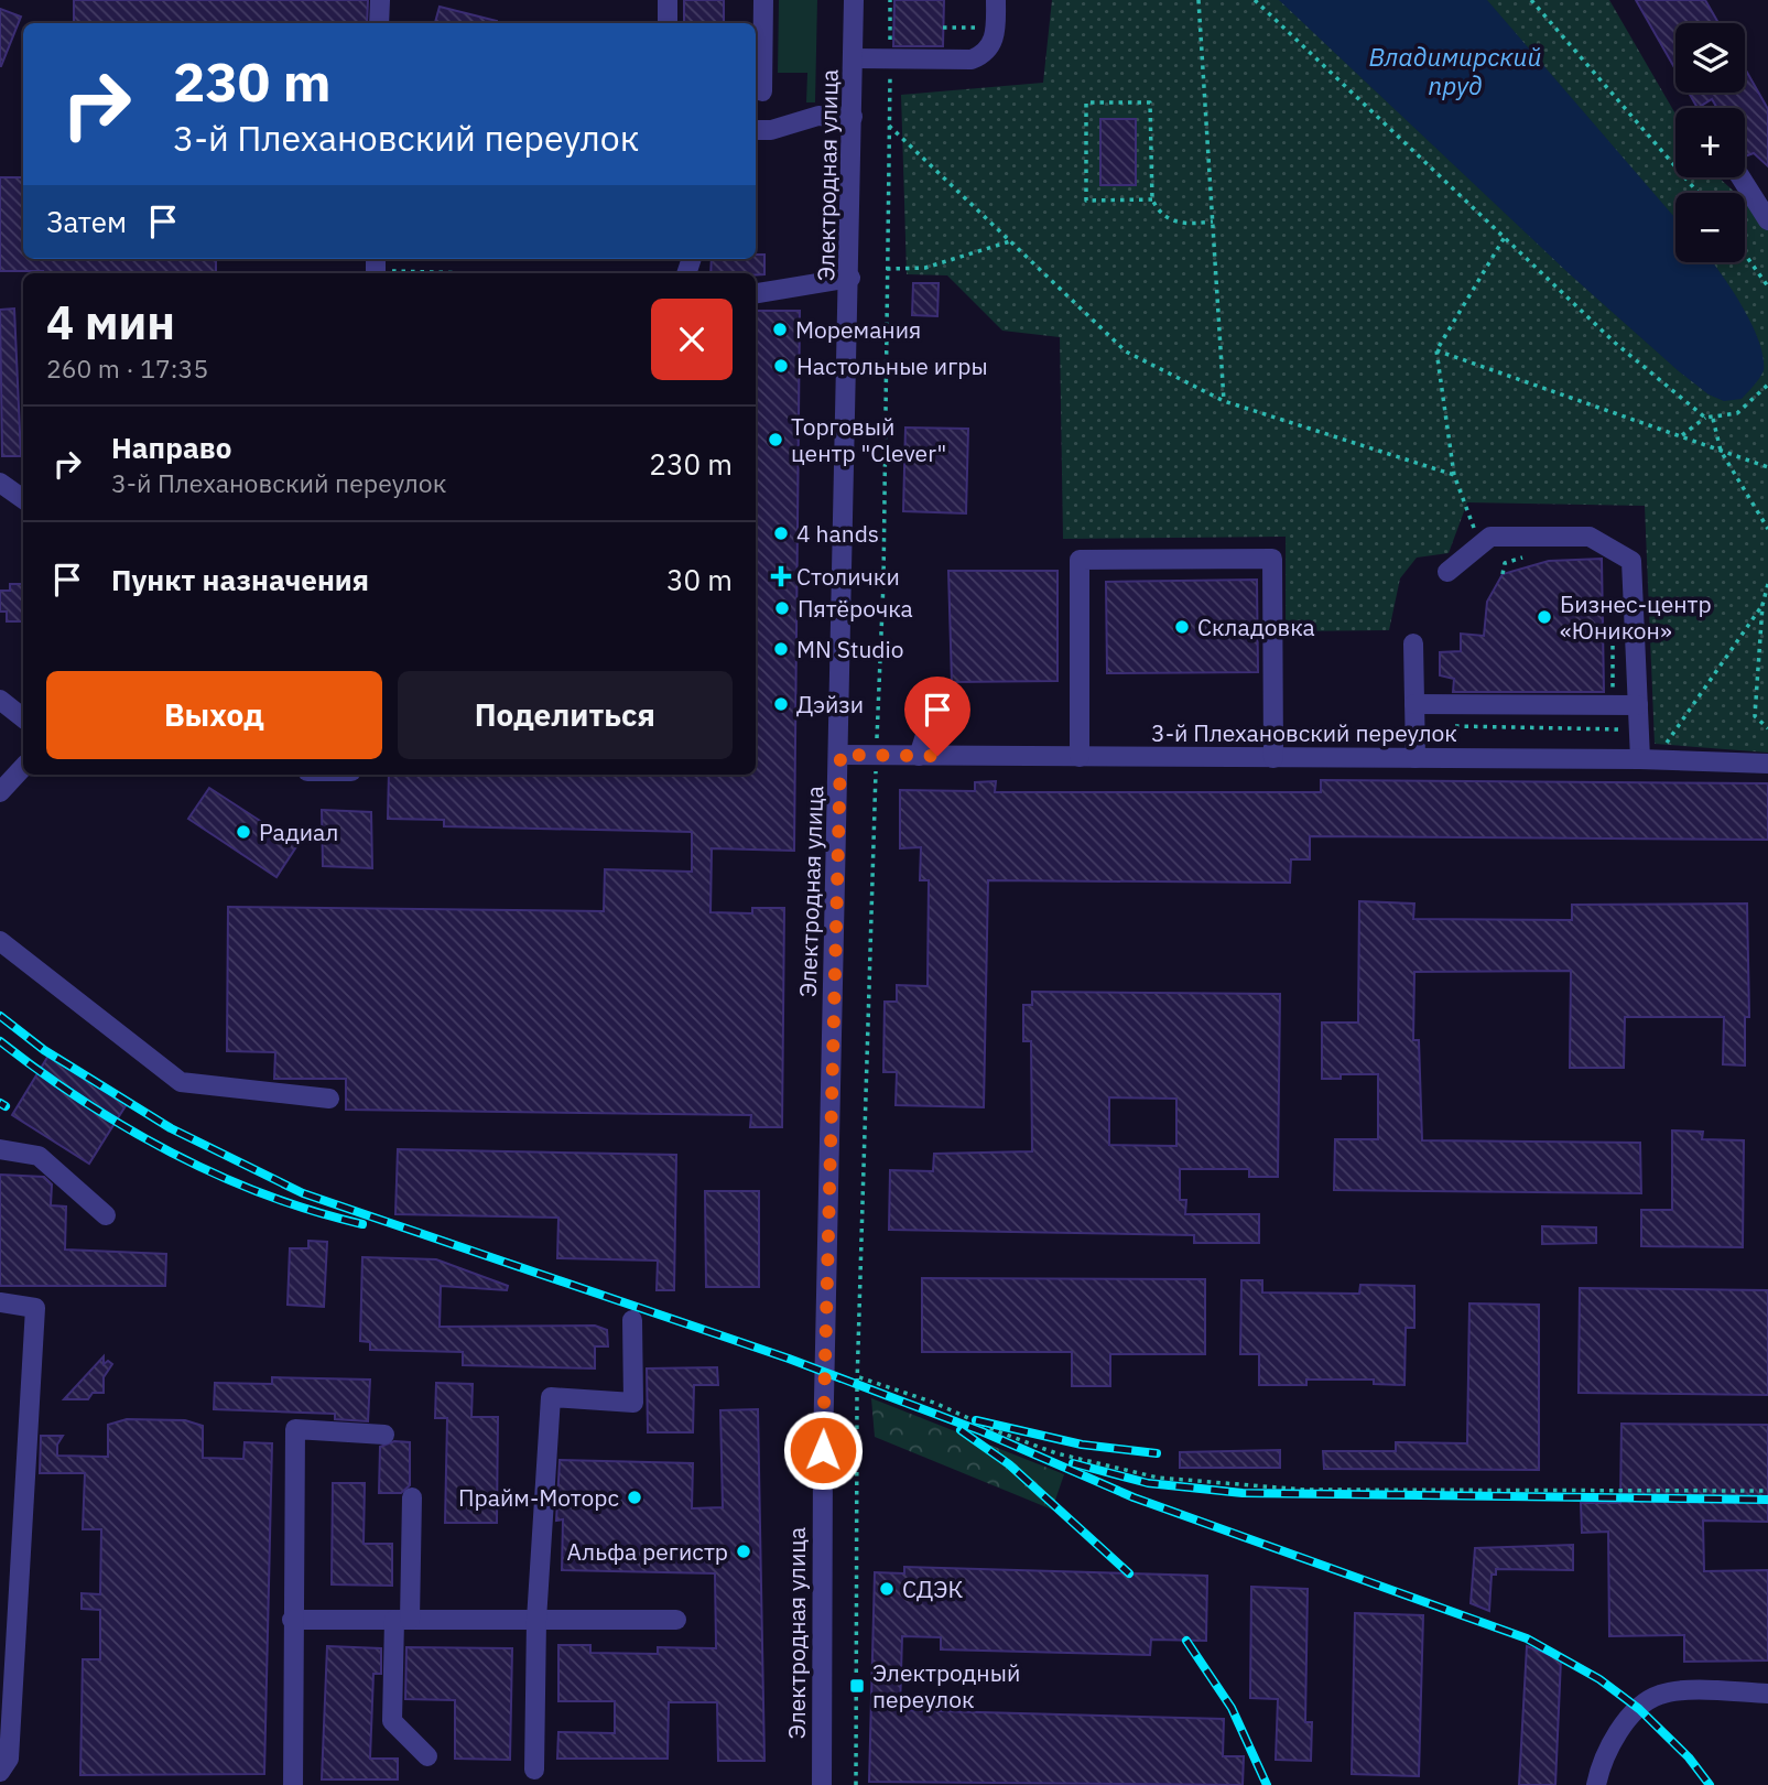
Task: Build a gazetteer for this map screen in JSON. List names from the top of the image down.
{
  "streets": {
    "street": ["Электродная улица", "3-й Плехановский переулок"]
  },
  "crossings": [
    ["Электродная улица", "3-й Плехановский переулок"]
  ],
  "water": ["Владимирский пруд"],
  "places": {
    "other": [
      "Моремания",
      "Настольные игры",
      "Торговый центр \"Clever\"",
      "4 hands",
      "Пятёрочка",
      "Бизнес-центр «Юникон»",
      "Складовка",
      "MN Studio",
      "Дэйзи",
      "Радиал",
      "Прайм-Моторс",
      "Альфа регистр",
      "СДЭК"
    ],
    "health": ["Столички"],
    "transit": ["Электродный переулок"]
  },
  "page": {
    "map_buttons": ["+", "−"],
    "turn": ["230 m", "3-й Плехановский переулок"],
    "then": "Затем",
    "heading": ["4 мин", "260 m · 17:35"],
    "list": [
      {
        "name": "Направо",
        "note": "3-й Плехановский переулок",
        "value": "230 m"
      },
      {
        "name": "Пункт назначения",
        "value": "30 m"
      }
    ],
    "buttons": ["Выход", "Поделиться"]
  }
}
